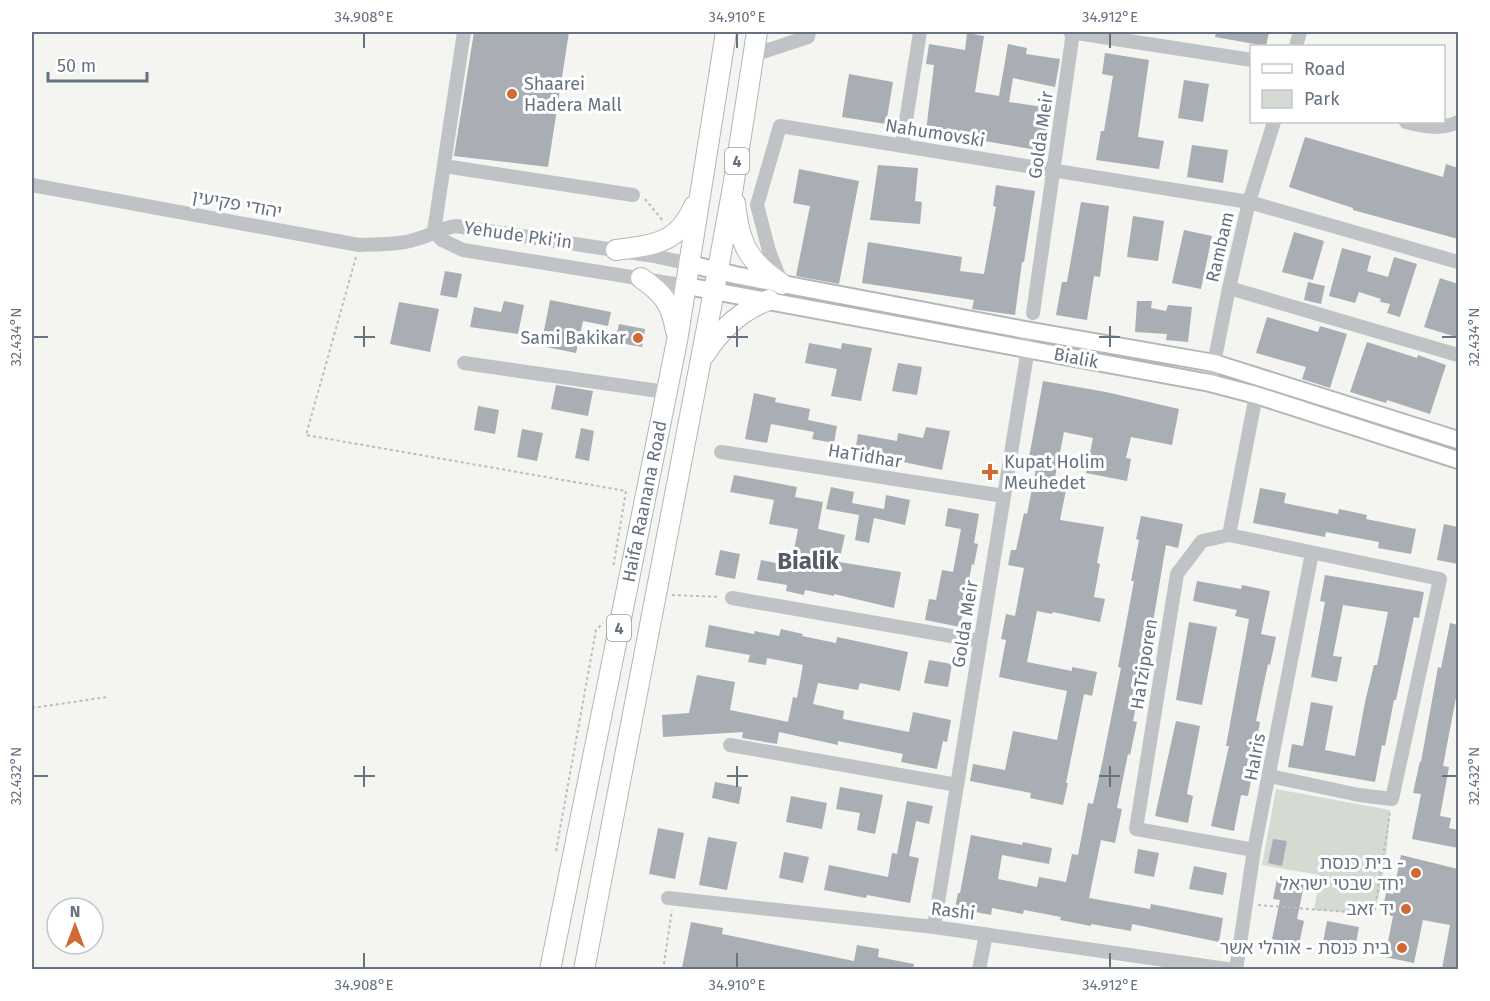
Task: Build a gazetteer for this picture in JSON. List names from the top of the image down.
{
  "streets": {
    "highway": ["4", "Haifa Raanana Road"],
    "main road": ["Yehude Pki'in", "Bialik"],
    "street": [
      "Nahumovski",
      "Golda Meir",
      "יהודי פקיעין",
      "Rambam",
      "HaTidhar",
      "HaTziporen",
      "HaIris",
      "Rashi"
    ]
  },
  "crossings": [
    ["Nahumovski", "Golda Meir"],
    ["Nahumovski", "Rambam"],
    ["Nahumovski", "Bialik"],
    ["Golda Meir", "Bialik"],
    ["Golda Meir", "HaTidhar"],
    ["Golda Meir", "Rashi"],
    ["יהודי פקיעין", "Yehude Pki'in"],
    ["Yehude Pki'in", "Bialik"],
    ["Yehude Pki'in", "Haifa Raanana Road"],
    ["Rambam", "Bialik"],
    ["Bialik", "Haifa Raanana Road"],
    ["HaTziporen", "HaIris"],
    ["HaIris", "Rashi"]
  ],
  "districts": ["Bialik"],
  "places": {
    "other": [
      "Shaarei Hadera Mall",
      "Sami Bakikar",
      "בית כנסת - יחד שבטי ישראל",
      "יד זאב",
      "בית כנסת - אוהלי אשר"
    ],
    "health": ["Kupat Holim Meuhedet"]
  },
  "legend": ["Road", "Park"],
  "scale_bar": "50 m",
  "north": "top",
  "coordinates": [
    "34.908°E",
    "34.910°E",
    "34.912°E",
    "32.434°N",
    "32.432°N"
  ]
}
